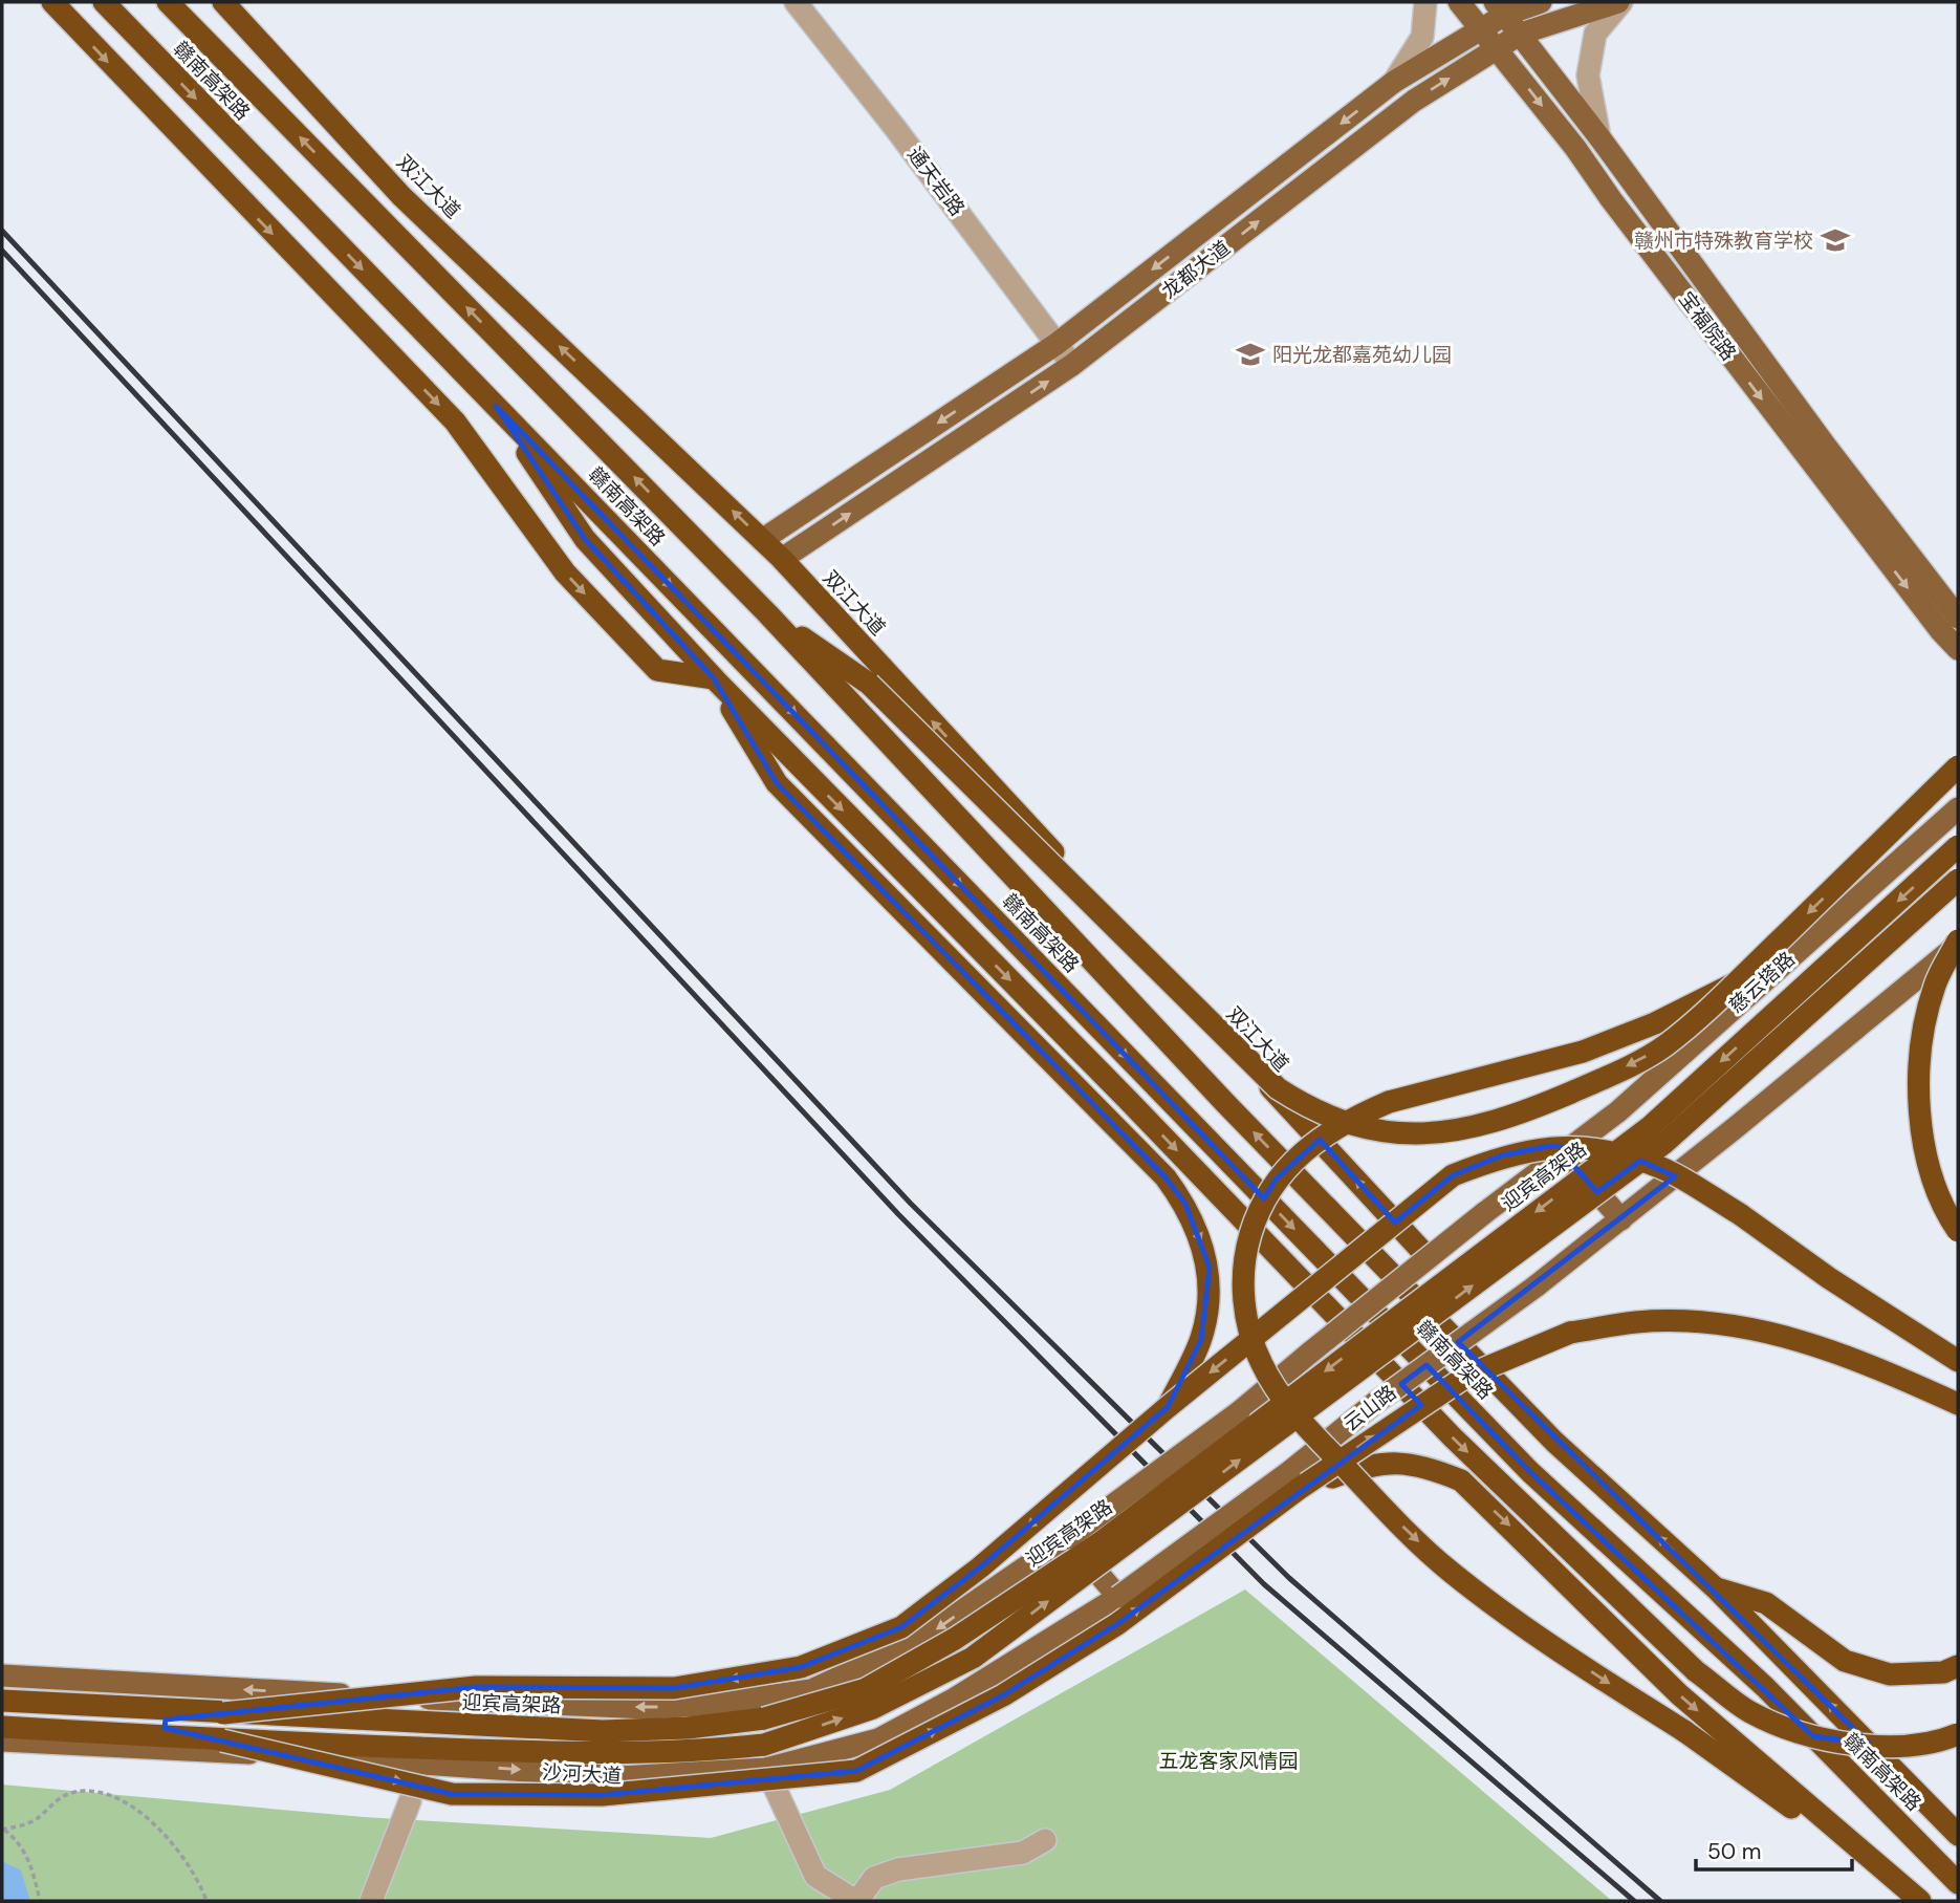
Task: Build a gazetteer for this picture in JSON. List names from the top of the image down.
{
  "streets": {
    "highway": ["赣南高架路", "双江大道", "迎宾高架路"],
    "main road": [
      "龙都大道",
      "宝福院路",
      "慈云塔路",
      "云山路",
      "沙河大道"
    ],
    "street": ["通天岩路"]
  },
  "crossings": [
    ["通天岩路", "龙都大道"],
    ["双江大道", "龙都大道"],
    ["龙都大道", "宝福院路"],
    ["云山路", "沙河大道"]
  ],
  "parks": ["五龙客家风情园"],
  "places": {
    "school or university": ["赣州市特殊教育学校", "阳光龙都嘉苑幼儿园"]
  },
  "scale_bar": "50 m"
}
